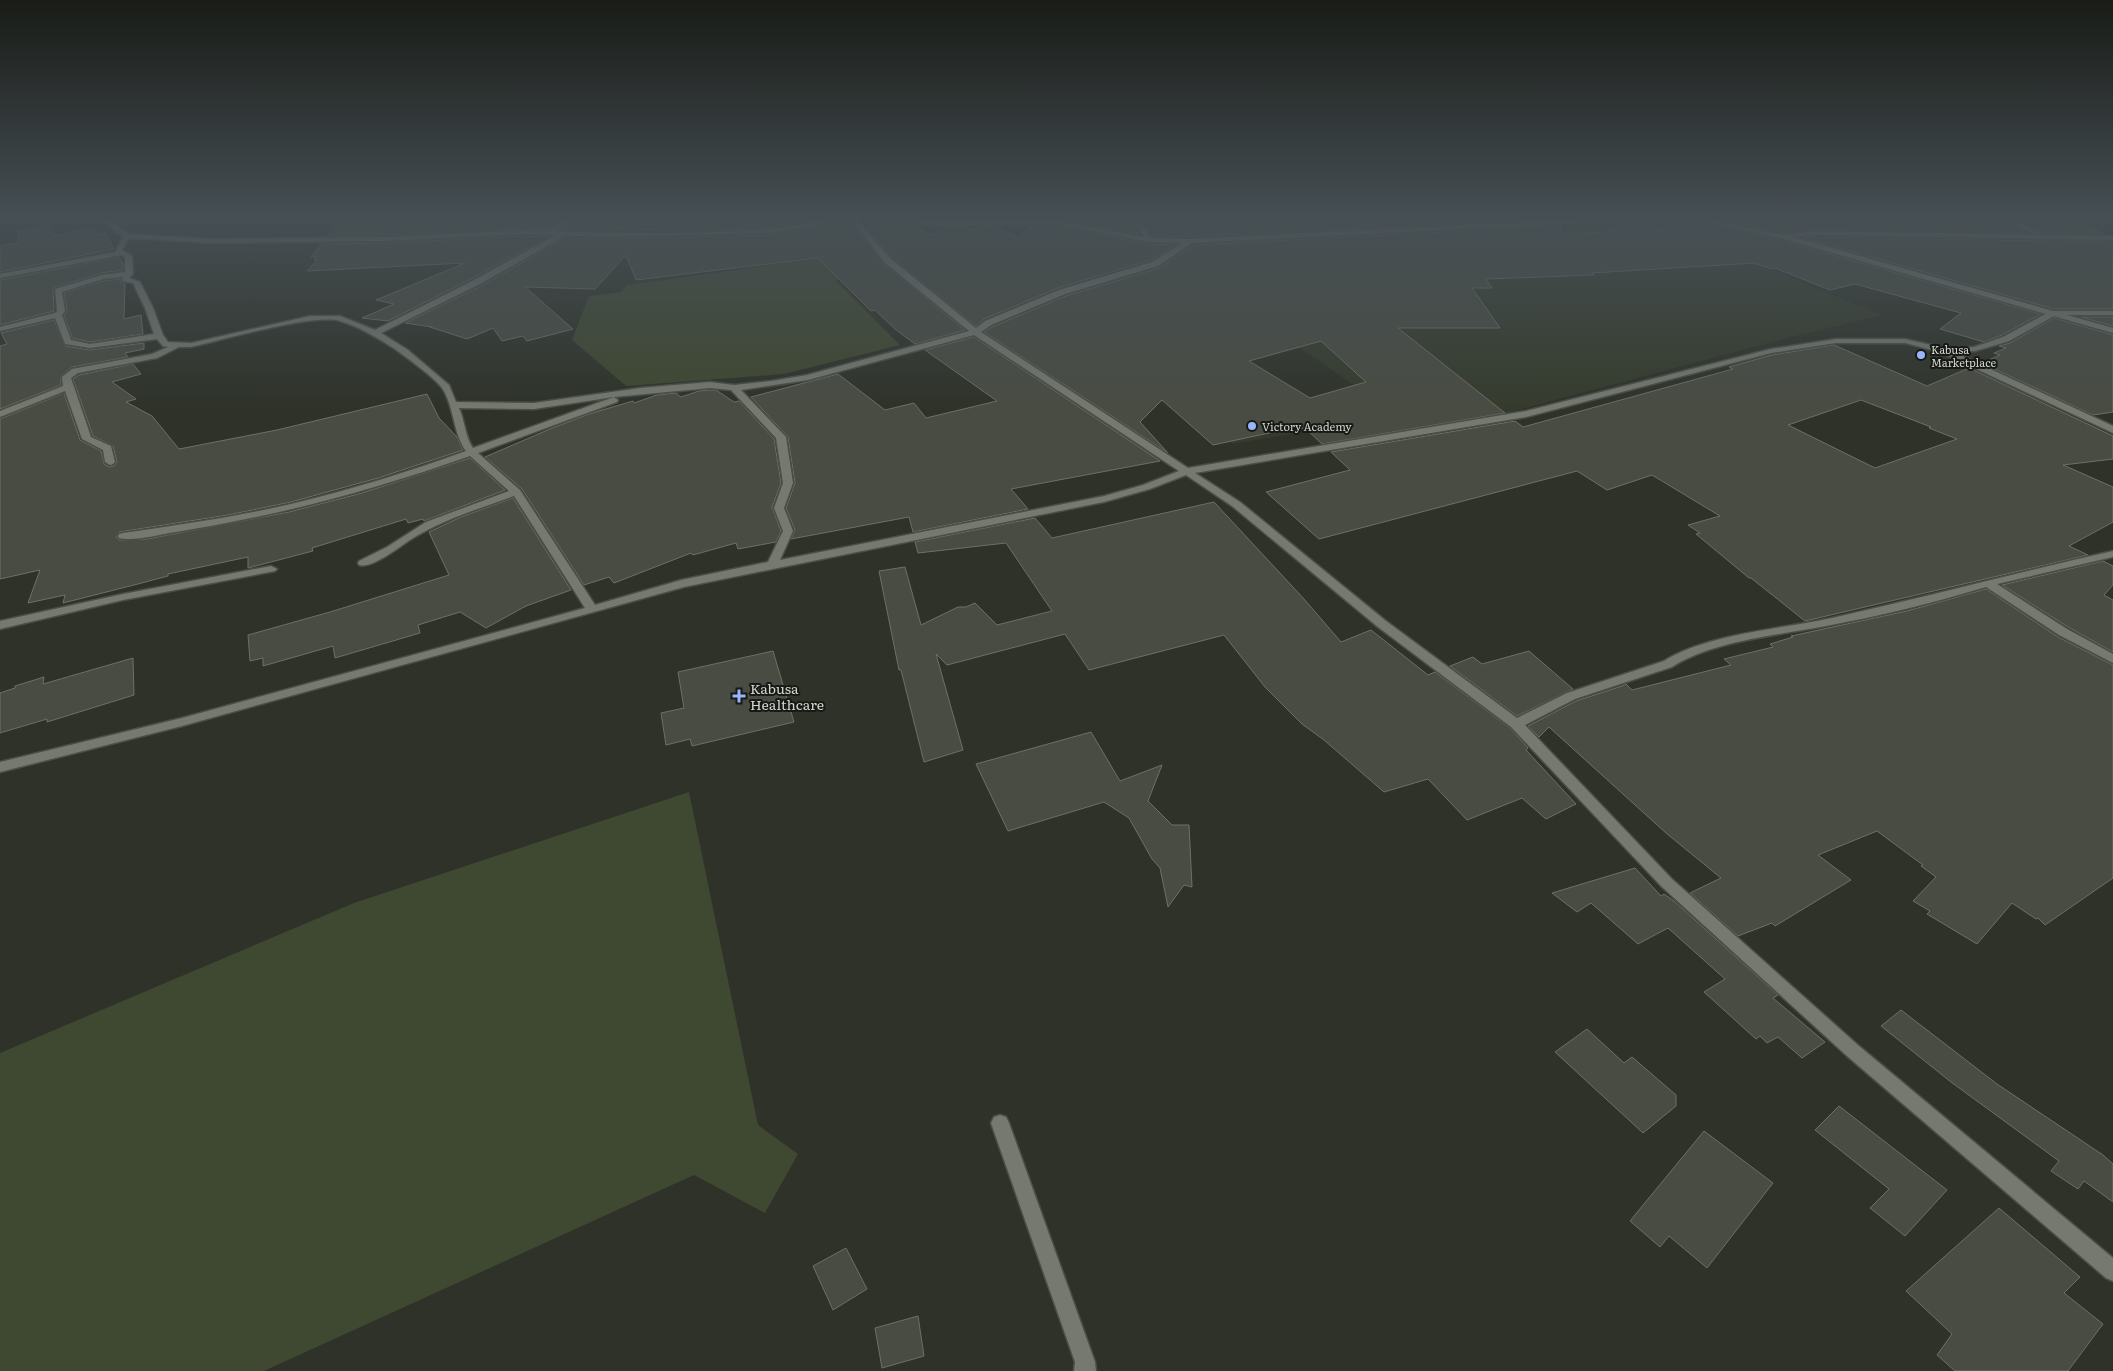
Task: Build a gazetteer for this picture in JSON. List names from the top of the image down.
{
  "places": {
    "other": ["Kabusa Marketplace", "Victory Academy"],
    "health": ["Kabusa Healthcare"]
  }
}
